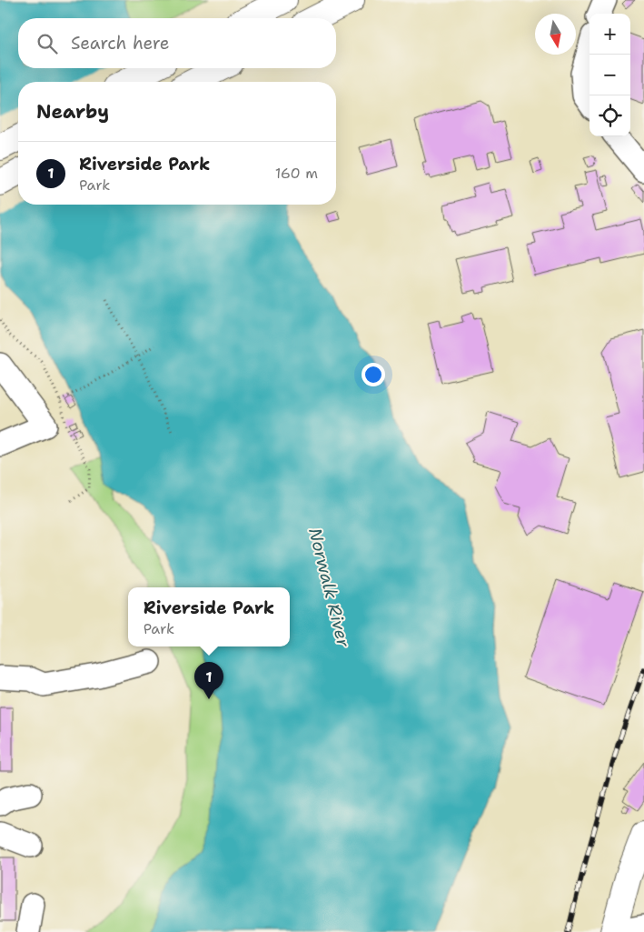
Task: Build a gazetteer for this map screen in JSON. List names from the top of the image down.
{
  "water": ["Norwalk River"],
  "north": "bottom",
  "page": {
    "map_buttons": ["+", "−"],
    "search": "Search here",
    "heading": "Nearby",
    "list": [
      {
        "mark": "1",
        "name": "Riverside Park",
        "note": "Park",
        "value": "160 m"
      }
    ],
    "popup": ["Riverside Park", "Park"],
    "pins": "1"
  }
}
